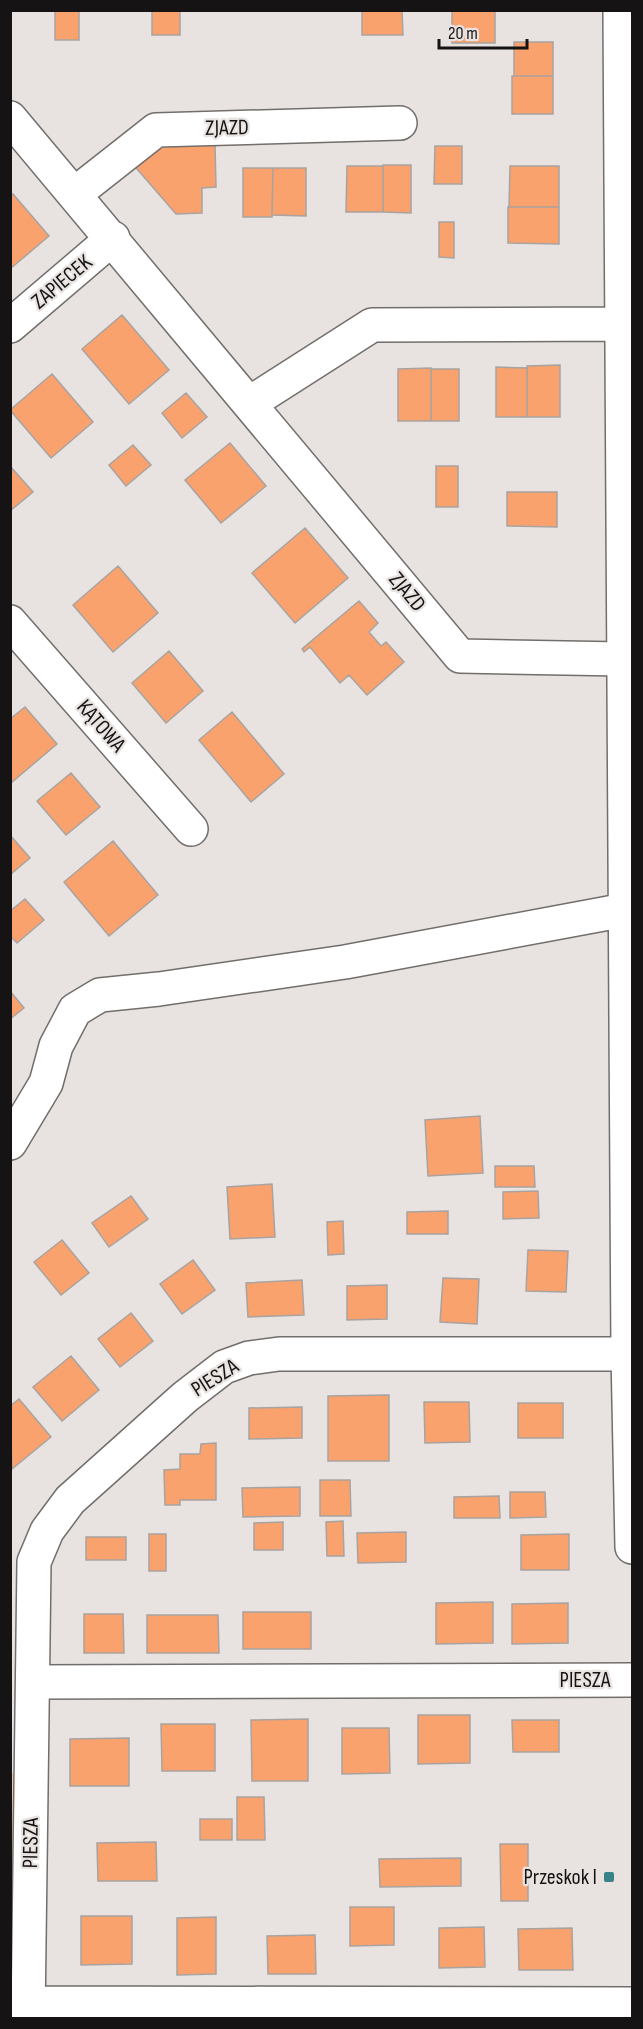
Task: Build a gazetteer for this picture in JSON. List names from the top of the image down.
{
  "streets": {
    "street": [
      "ZJAZD",
      "ZAPIECEK",
      "KĄTOWA",
      "PIESZA"
    ]
  },
  "crossings": [
    ["ZJAZD", "ZAPIECEK"]
  ],
  "places": {
    "transit": ["Przeskok I"]
  },
  "scale_bar": "20 m"
}
